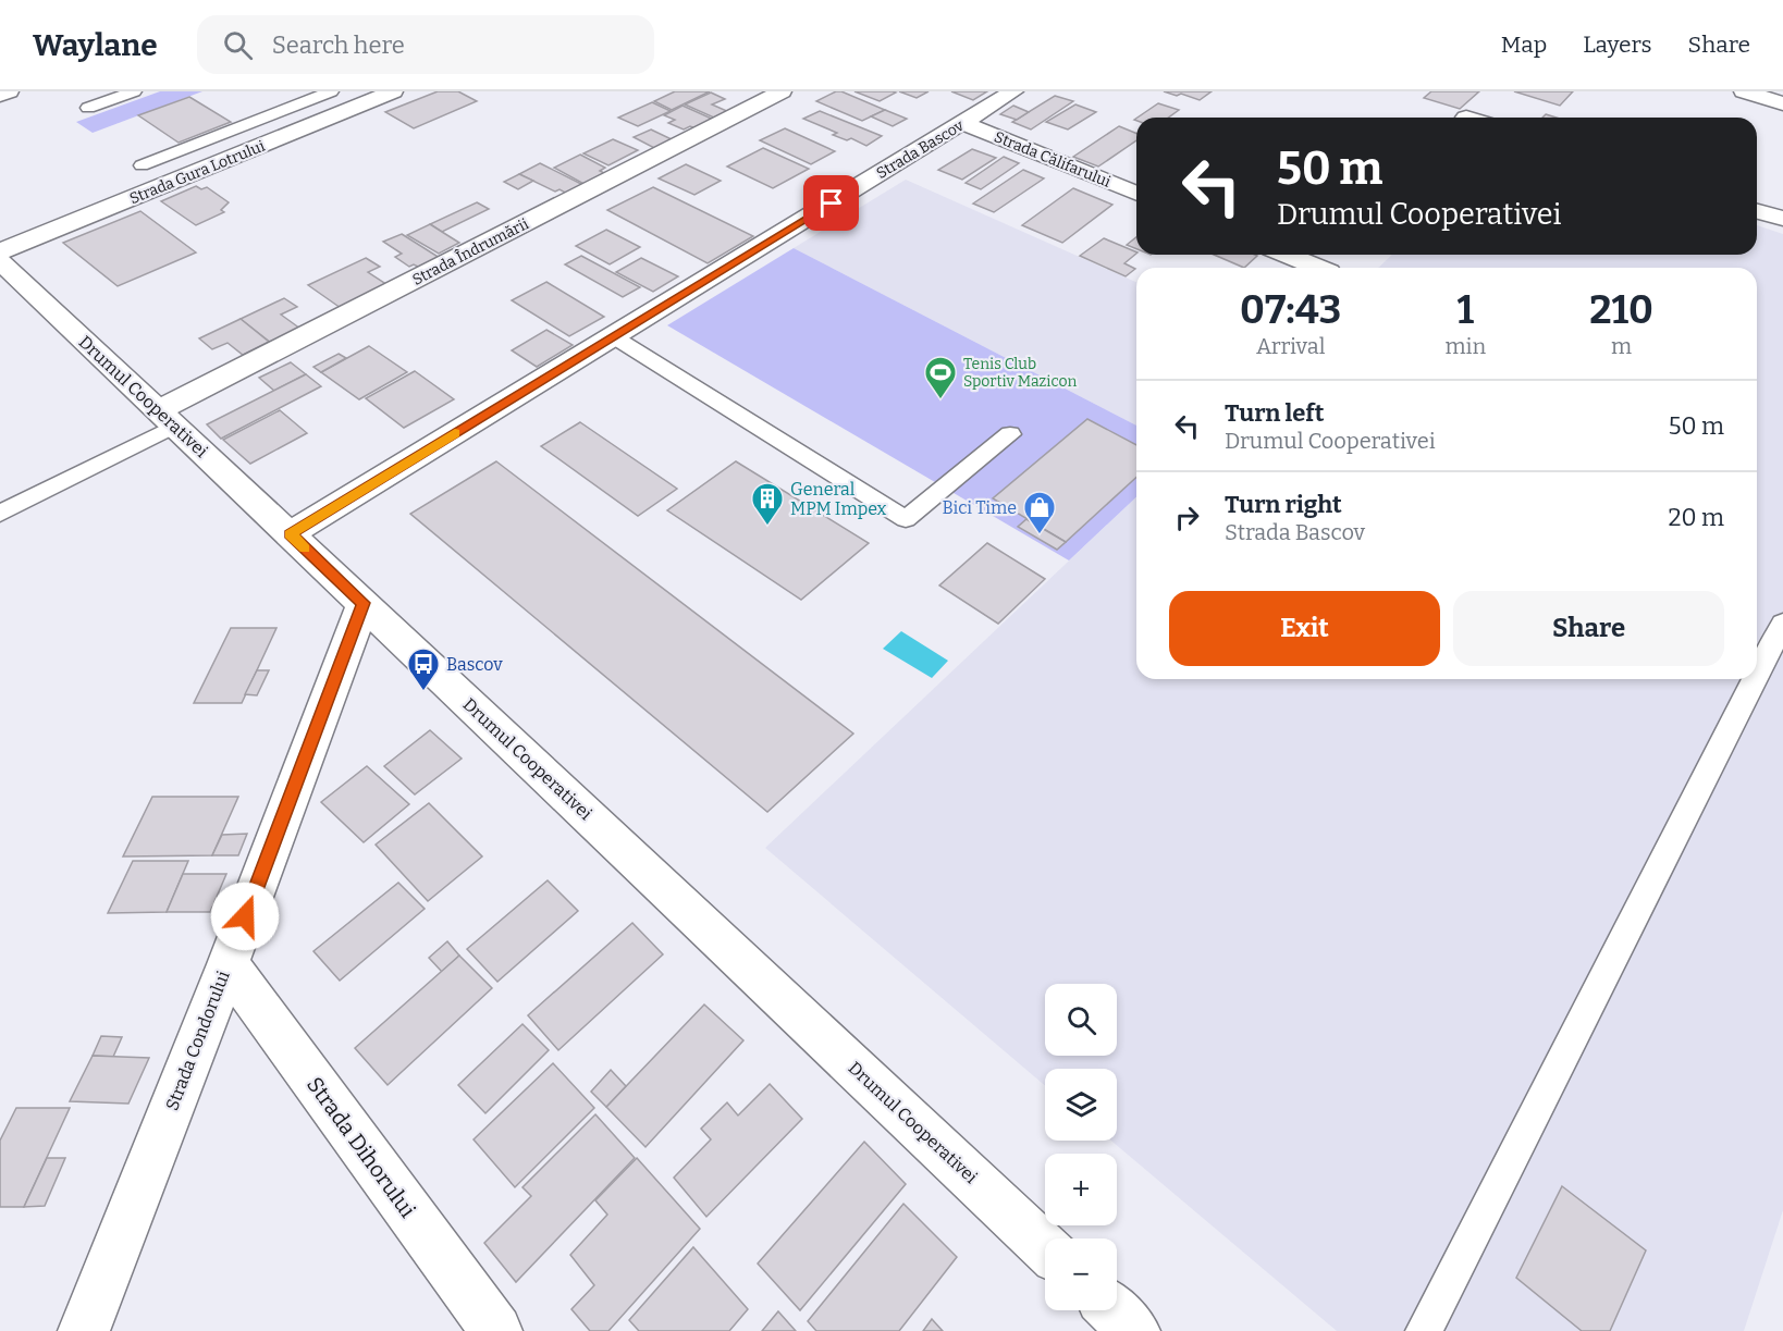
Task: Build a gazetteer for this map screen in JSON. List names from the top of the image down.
{
  "streets": {
    "street": [
      "Strada Bascov",
      "Strada Călifarului",
      "Strada Gura Lotrului",
      "Strada Îndrumării",
      "Drumul Cooperativei",
      "Strada Condorului",
      "Strada Dihorului"
    ]
  },
  "crossings": [
    ["Strada Bascov", "Strada Călifarului"],
    ["Strada Bascov", "Drumul Cooperativei"],
    ["Strada Îndrumării", "Drumul Cooperativei"],
    ["Drumul Cooperativei", "Strada Condorului"],
    ["Strada Condorului", "Strada Dihorului"]
  ],
  "places": {
    "sports": ["Tenis Club Sportiv Mazicon"],
    "building": ["General MPM Impex"],
    "shop": ["Bici Time"],
    "bus stop": ["Bascov"]
  },
  "page": {
    "header": "Waylane",
    "search": "Search here",
    "nav": ["Map", "Layers", "Share"],
    "turn": ["50 m", "Drumul Cooperativei"],
    "eta": [
      "07:43",
      "Arrival",
      "1",
      "min",
      "210",
      "m"
    ],
    "list": [
      {
        "name": "Turn left",
        "note": "Drumul Cooperativei",
        "value": "50 m"
      },
      {
        "name": "Turn right",
        "note": "Strada Bascov",
        "value": "20 m"
      }
    ],
    "buttons": ["Exit", "Share"],
    "map_buttons": ["+", "−"]
  }
}
